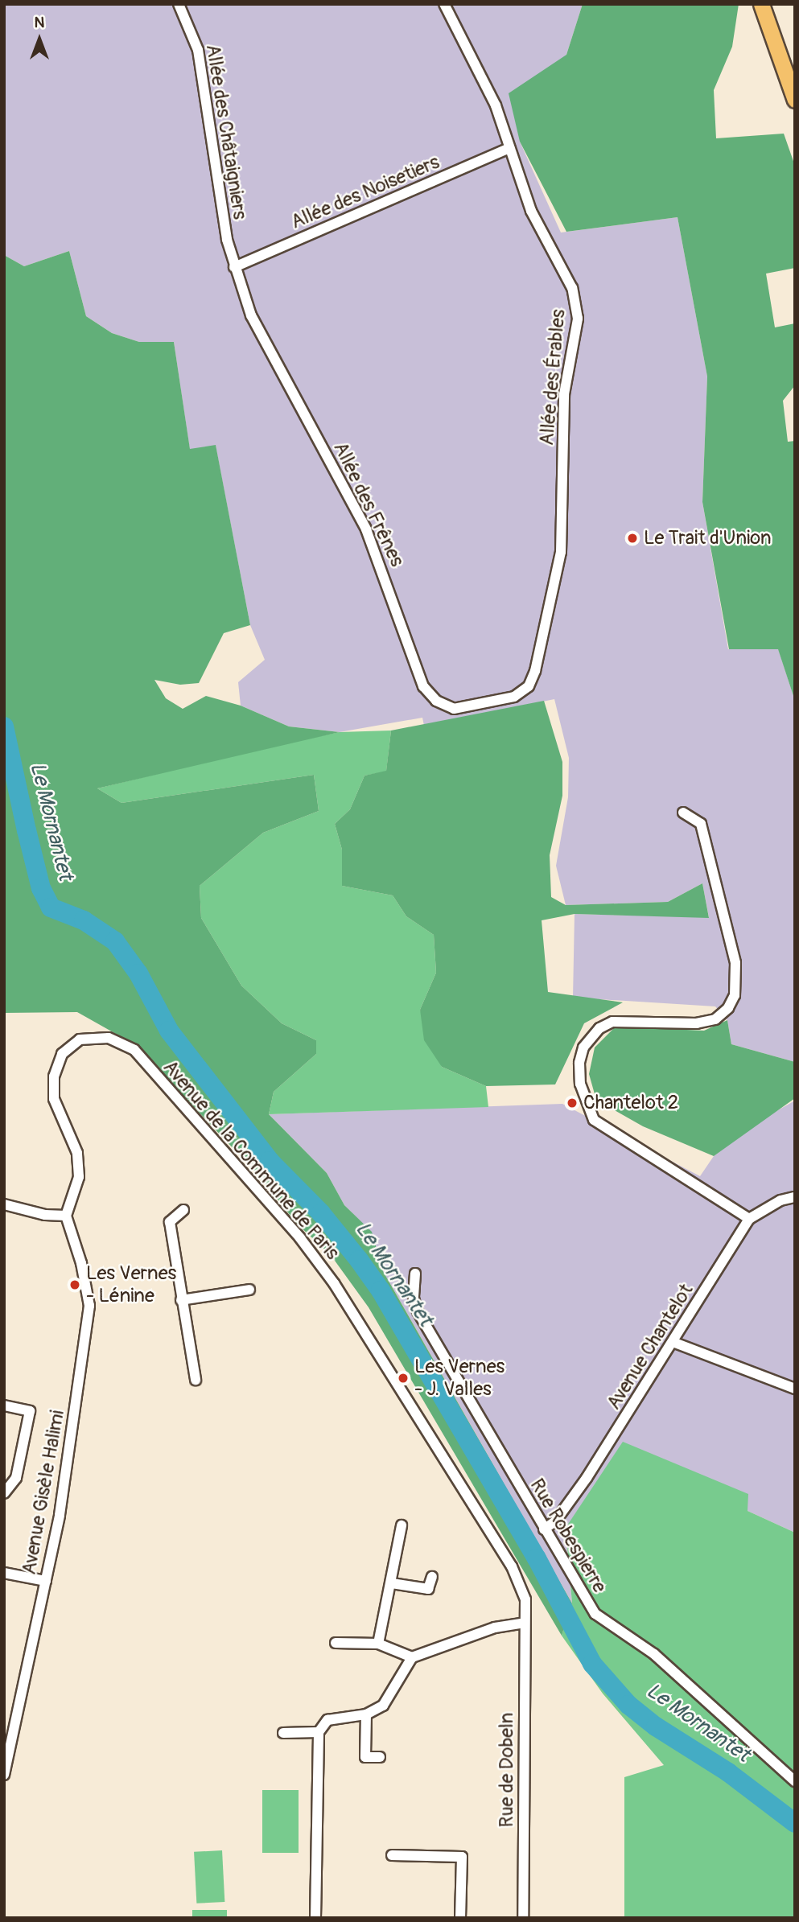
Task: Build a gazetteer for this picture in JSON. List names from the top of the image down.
{
  "streets": {
    "street": [
      "Allée des Châtaigniers",
      "Allée des Noisetiers",
      "Allée des Érables",
      "Allée des Frênes",
      "Avenue de la Commune de Paris",
      "Avenue Chantelot",
      "Avenue Gisèle Halimi",
      "Rue Robespierre",
      "Rue de Dobeln"
    ]
  },
  "crossings": [
    ["Allée des Châtaigniers", "Allée des Noisetiers"],
    ["Allée des Châtaigniers", "Allée des Frênes"],
    ["Allée des Noisetiers", "Allée des Érables"],
    ["Allée des Noisetiers", "Allée des Frênes"],
    ["Allée des Érables", "Allée des Frênes"],
    ["Avenue de la Commune de Paris", "Avenue Gisèle Halimi"],
    ["Avenue de la Commune de Paris", "Rue de Dobeln"],
    ["Avenue Chantelot", "Rue Robespierre"]
  ],
  "water": ["Le Mornantet"],
  "places": [
    "Le Trait d'Union",
    "Chantelot 2",
    "Les Vernes - Lénine",
    "Les Vernes - J. Valles"
  ],
  "north": "top"
}
